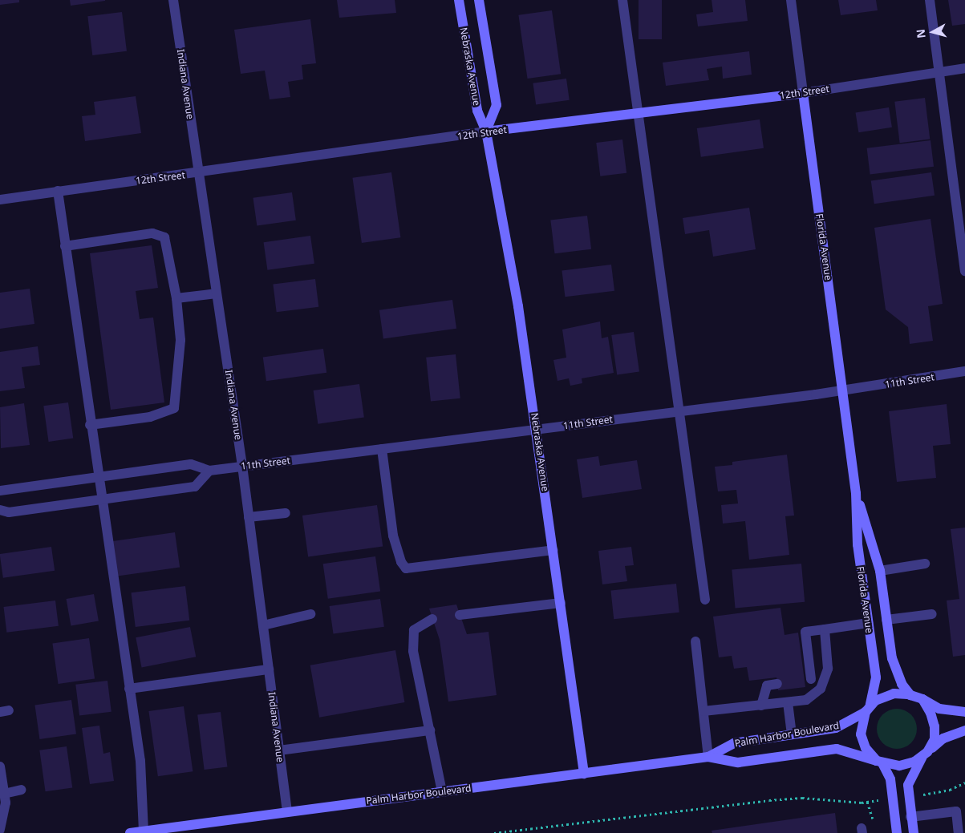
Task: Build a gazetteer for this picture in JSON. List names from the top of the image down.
{
  "streets": {
    "main road": [
      "Nebraska Avenue",
      "12th Street",
      "Florida Avenue",
      "Palm Harbor Boulevard"
    ],
    "street": ["Indiana Avenue", "11th Street"]
  },
  "crossings": [
    ["Nebraska Avenue", "12th Street"],
    ["Nebraska Avenue", "11th Street"],
    ["Nebraska Avenue", "Palm Harbor Boulevard"],
    ["Indiana Avenue", "12th Street"],
    ["Indiana Avenue", "11th Street"],
    ["Indiana Avenue", "Palm Harbor Boulevard"],
    ["12th Street", "Florida Avenue"],
    ["Florida Avenue", "11th Street"],
    ["Florida Avenue", "Palm Harbor Boulevard"]
  ],
  "north": "left"
}
